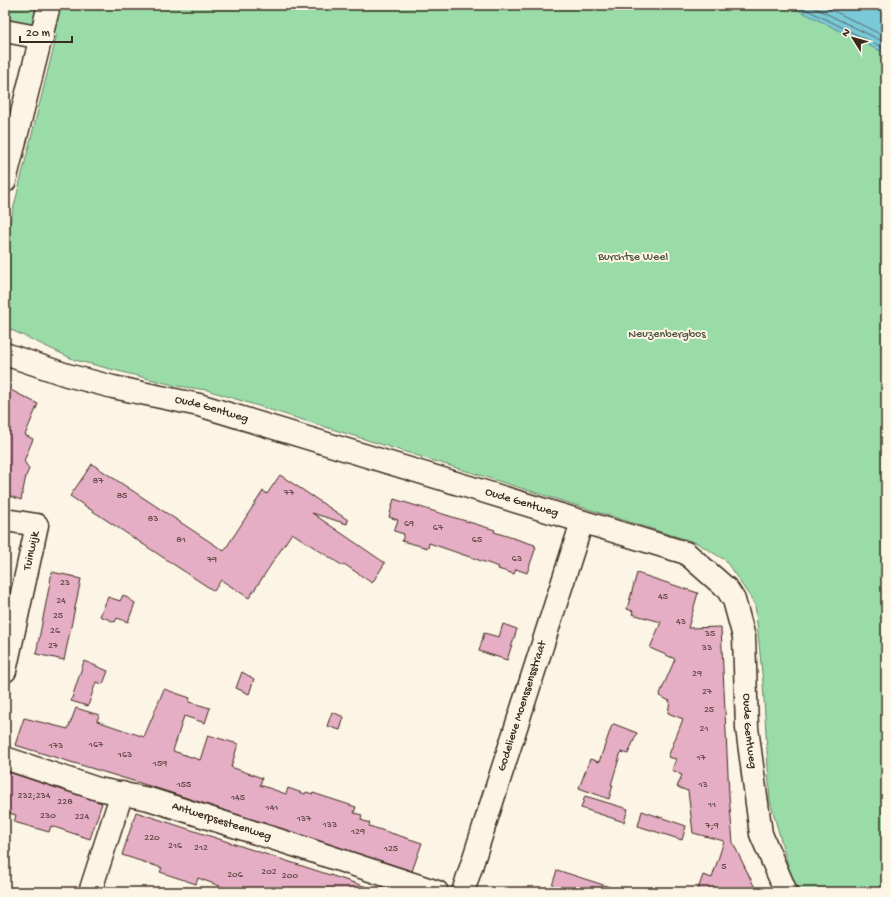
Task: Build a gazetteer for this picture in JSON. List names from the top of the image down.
{
  "streets": {
    "street": [
      "Oude Gentweg",
      "Tuinwijk",
      "Godelieve Moenssensstraat",
      "Antwerpsesteenweg"
    ]
  },
  "crossings": [
    ["Oude Gentweg", "Godelieve Moenssensstraat"]
  ],
  "parks": ["Burchtse Weel", "Neuzenbergbos"],
  "house_numbers": [
    "87",
    "77",
    "85",
    "83",
    "69",
    "67",
    "81",
    "65",
    "63",
    "79",
    "23",
    "45",
    "24",
    "25",
    "43",
    "26",
    "35",
    "27",
    "33",
    "29",
    "27",
    "25",
    "21",
    "167",
    "173",
    "163",
    "17",
    "159",
    "155",
    "13",
    "232;234",
    "145",
    "228",
    "11",
    "141",
    "230",
    "224",
    "137",
    "133",
    "7;9",
    "129",
    "220",
    "216",
    "212",
    "125",
    "5",
    "202",
    "206",
    "200"
  ],
  "scale_bar": "20 m",
  "north": "top left"
}
